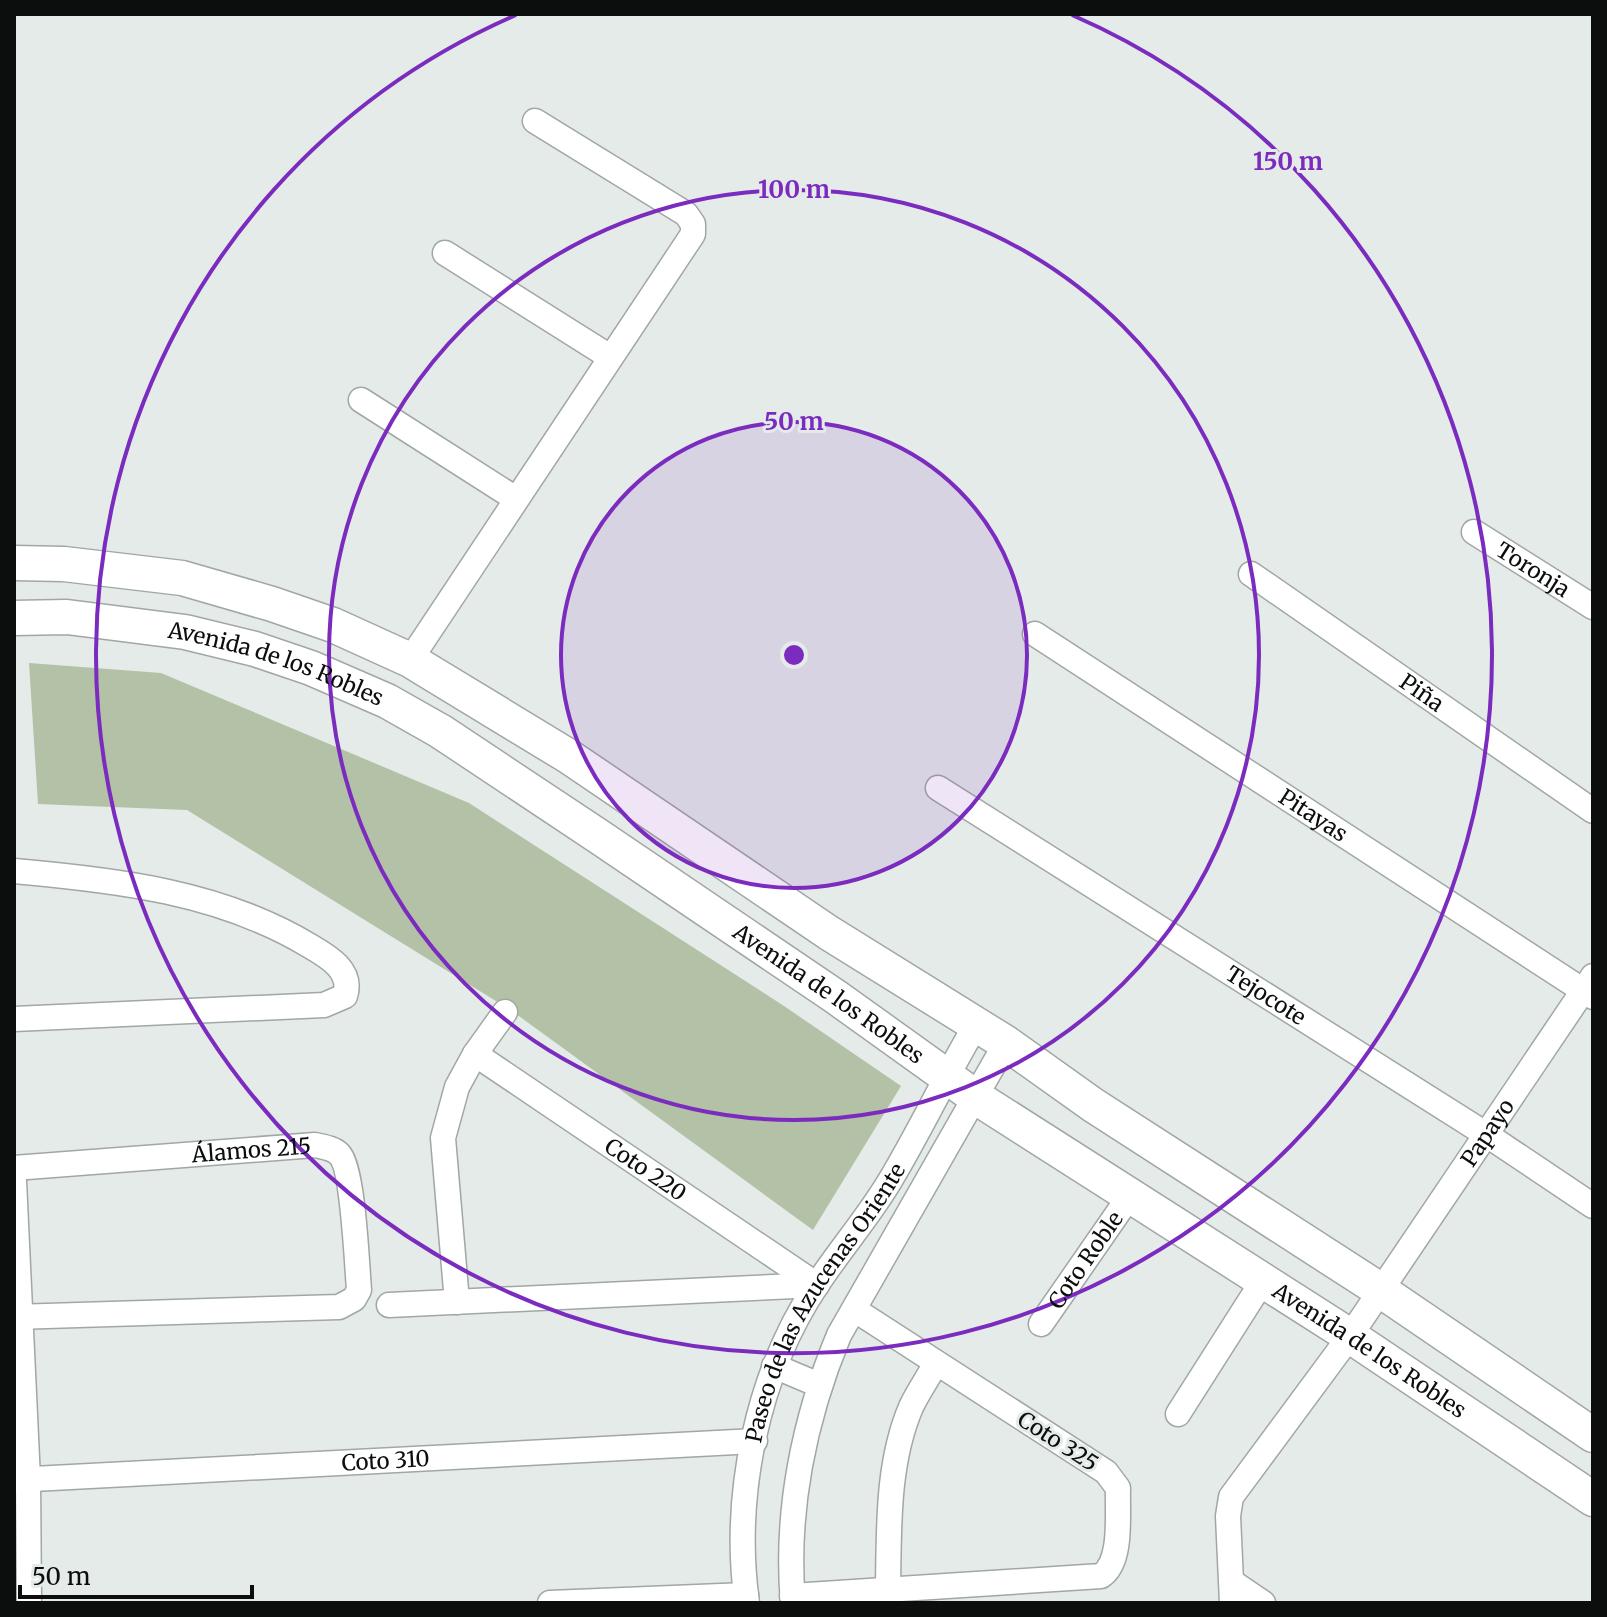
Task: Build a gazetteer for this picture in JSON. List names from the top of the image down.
{
  "streets": {
    "street": [
      "Toronja",
      "Avenida de los Robles",
      "Piña",
      "Pitayas",
      "Tejocote",
      "Papayo",
      "Álamos 215",
      "Coto 220",
      "Coto Roble",
      "Paseo de las Azucenas Oriente",
      "Coto 325",
      "Coto 310"
    ]
  },
  "crossings": [
    ["Avenida de los Robles", "Papayo"],
    ["Avenida de los Robles", "Coto Roble"],
    ["Avenida de los Robles", "Paseo de las Azucenas Oriente"],
    ["Pitayas", "Papayo"],
    ["Tejocote", "Papayo"],
    ["Coto 220", "Paseo de las Azucenas Oriente"],
    ["Paseo de las Azucenas Oriente", "Coto 325"],
    ["Paseo de las Azucenas Oriente", "Coto 310"]
  ],
  "scale_bar": "50 m",
  "rings": ["150 m", "100 m", "50 m"]
}
